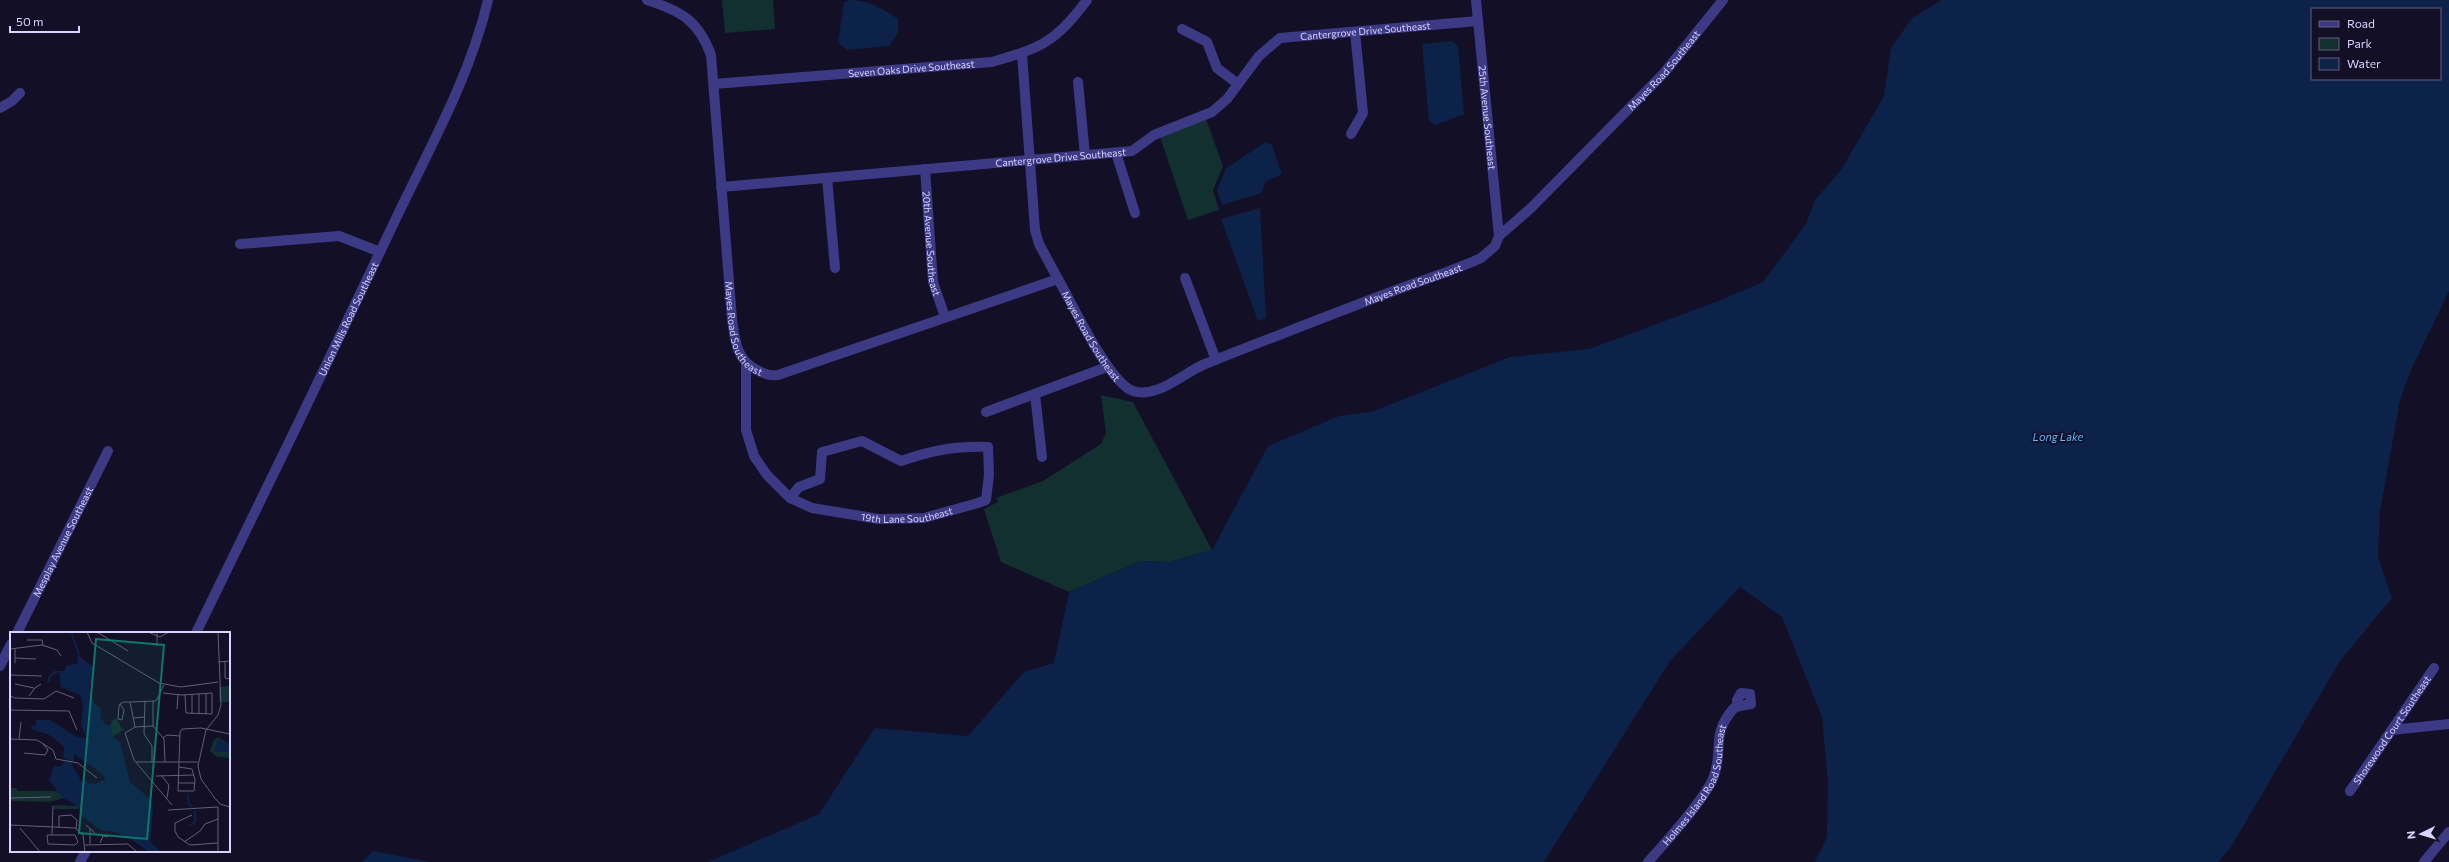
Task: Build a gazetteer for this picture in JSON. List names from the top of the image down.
{
  "streets": {
    "street": [
      "Cantergrove Drive Southeast",
      "Seven Oaks Drive Southeast",
      "Mayes Road Southeast",
      "25th Avenue Southeast",
      "20th Avenue Southeast",
      "Union Mills Road Southeast",
      "19th Lane Southeast",
      "Mesplay Avenue Southeast",
      "Shorewood Court Southeast",
      "Holmes Island Road Southeast"
    ]
  },
  "crossings": [
    ["Cantergrove Drive Southeast", "Mayes Road Southeast"],
    ["Cantergrove Drive Southeast", "25th Avenue Southeast"],
    ["Cantergrove Drive Southeast", "20th Avenue Southeast"],
    ["Seven Oaks Drive Southeast", "Mayes Road Southeast"],
    ["Mayes Road Southeast", "25th Avenue Southeast"],
    ["Mayes Road Southeast", "20th Avenue Southeast"],
    ["Mayes Road Southeast", "19th Lane Southeast"]
  ],
  "water": ["Long Lake"],
  "legend": ["Road", "Park", "Water"],
  "scale_bar": "50 m",
  "north": "left"
}
